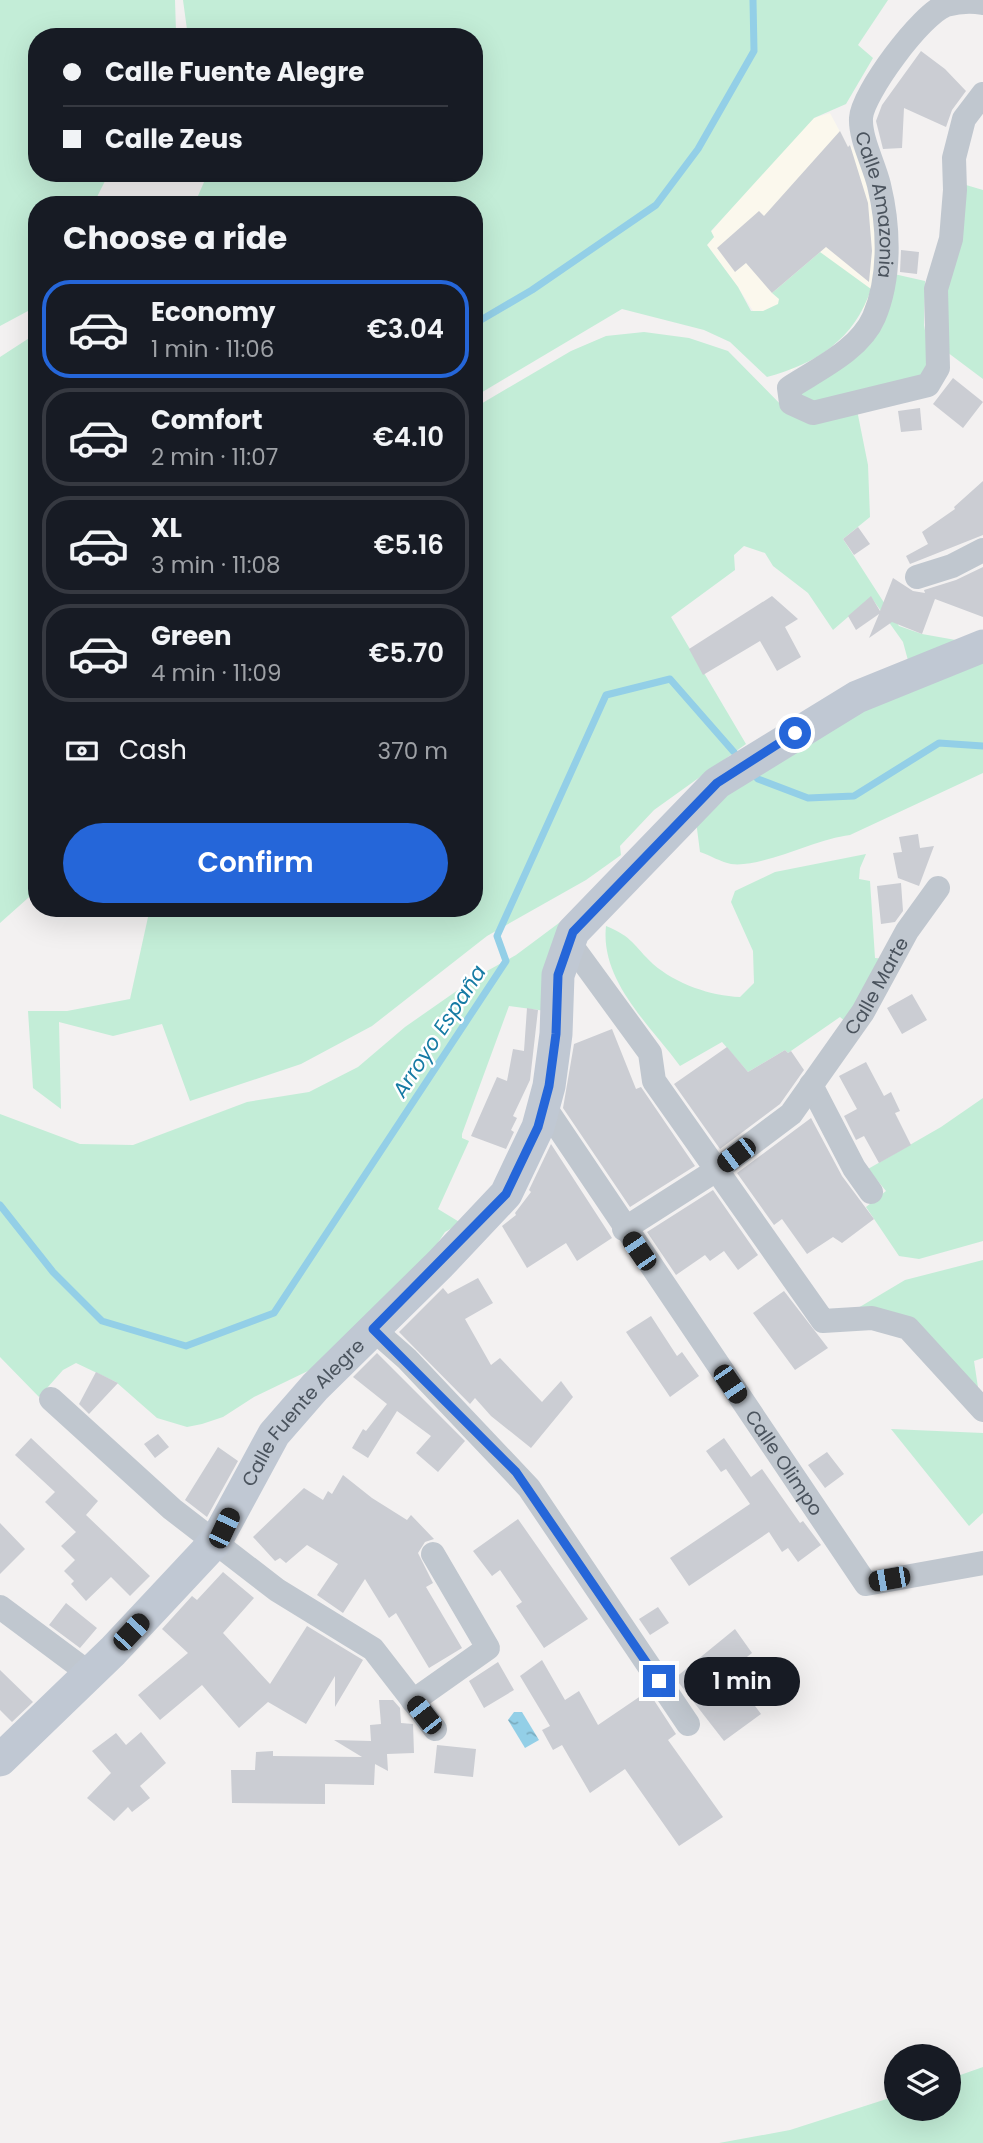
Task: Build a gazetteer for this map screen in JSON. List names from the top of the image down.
{
  "streets": {
    "street": [
      "Calle Amazonia",
      "Calle Marte",
      "Calle Fuente Alegre",
      "Calle Olimpo"
    ]
  },
  "crossings": [
    ["Calle Marte", "Calle Olimpo"],
    ["Calle Fuente Alegre", "Calle Olimpo"]
  ],
  "water": ["Arroyo España"],
  "page": {
    "banner": ["Calle Fuente Alegre", "Calle Zeus"],
    "heading": "Choose a ride",
    "list": [
      {
        "name": "Economy",
        "note": "1 min · 11:06",
        "value": "€3.04"
      },
      {
        "name": "Comfort",
        "note": "2 min · 11:07",
        "value": "€4.10"
      },
      {
        "name": "XL",
        "note": "3 min · 11:08",
        "value": "€5.16"
      },
      {
        "name": "Green",
        "note": "4 min · 11:09",
        "value": "€5.70"
      }
    ],
    "pay": ["Cash", "370 m"],
    "buttons": "Confirm",
    "bubble": "1 min"
  }
}
